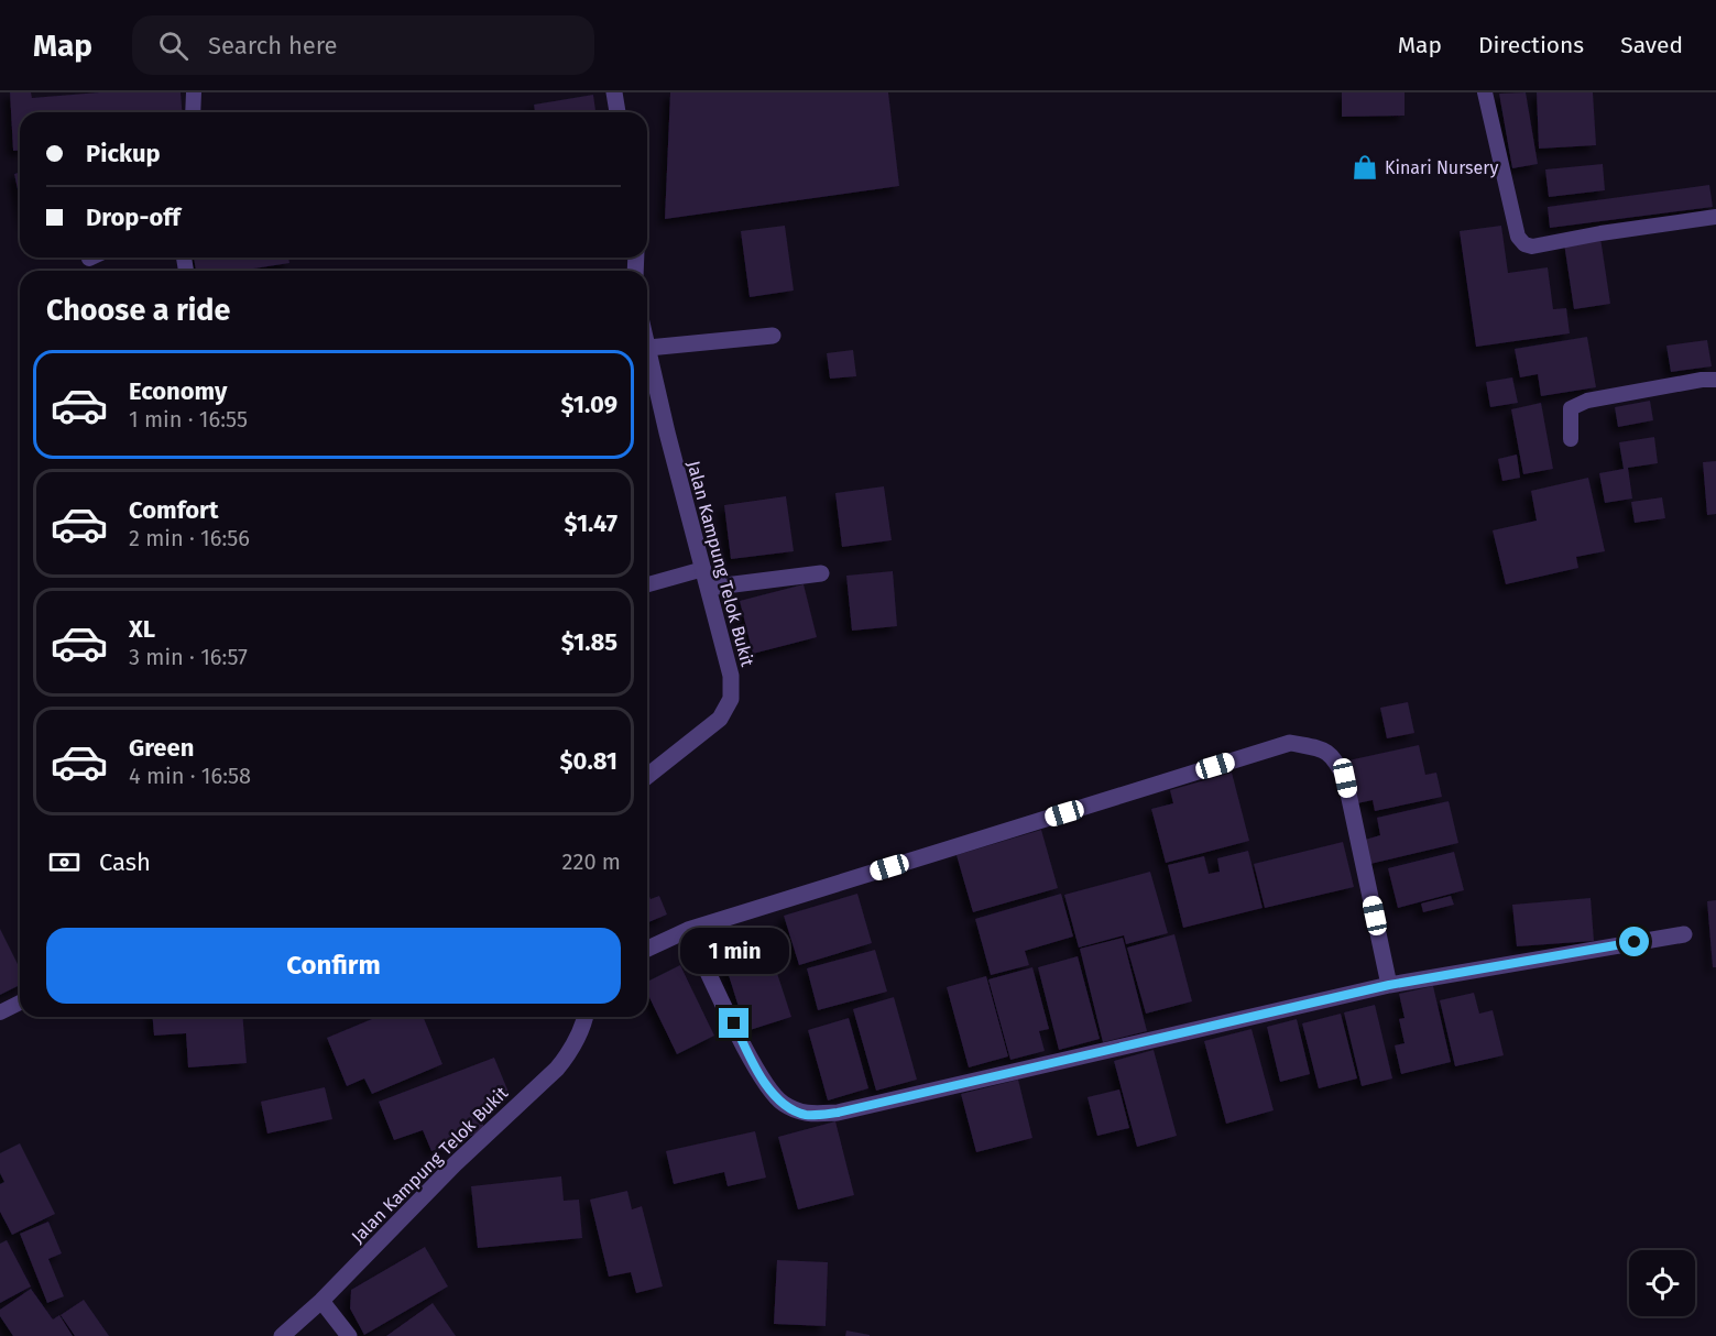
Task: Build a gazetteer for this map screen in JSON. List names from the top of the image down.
{
  "streets": {
    "street": ["Jalan Kampung Telok Bukit"]
  },
  "places": {
    "shop": ["Kinari Nursery"]
  },
  "page": {
    "header": "Map",
    "search": "Search here",
    "nav": ["Map", "Directions", "Saved"],
    "banner": ["Pickup", "Drop-off"],
    "heading": "Choose a ride",
    "list": [
      {
        "name": "Economy",
        "note": "1 min · 16:55",
        "value": "$1.09"
      },
      {
        "name": "Comfort",
        "note": "2 min · 16:56",
        "value": "$1.47"
      },
      {
        "name": "XL",
        "note": "3 min · 16:57",
        "value": "$1.85"
      },
      {
        "name": "Green",
        "note": "4 min · 16:58",
        "value": "$0.81"
      }
    ],
    "pay": ["Cash", "220 m"],
    "buttons": "Confirm",
    "bubble": "1 min"
  }
}
